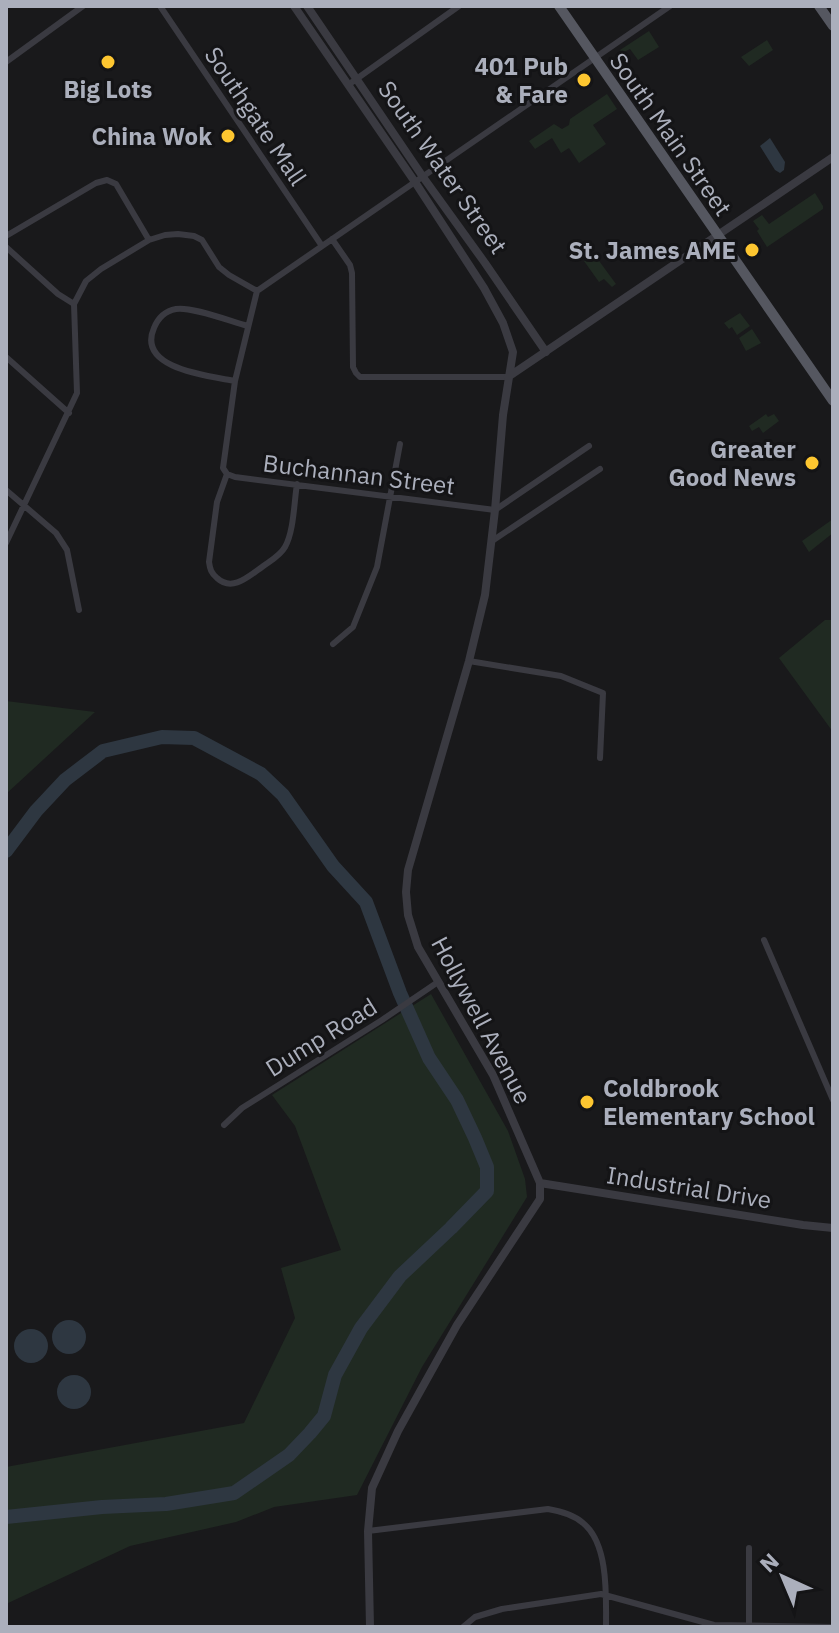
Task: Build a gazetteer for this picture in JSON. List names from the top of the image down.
{
  "streets": {
    "main road": ["South Main Street"],
    "street": [
      "Southgate Mall",
      "South Water Street",
      "Buchannan Street",
      "Hollywell Avenue",
      "Dump Road",
      "Industrial Drive"
    ]
  },
  "crossings": [
    ["South Water Street", "Hollywell Avenue"],
    ["Buchannan Street", "Hollywell Avenue"],
    ["Hollywell Avenue", "Dump Road"],
    ["Hollywell Avenue", "Industrial Drive"]
  ],
  "places": [
    "Big Lots",
    "401 Pub & Fare",
    "China Wok",
    "St. James AME",
    "Greater Good News",
    "Coldbrook Elementary School"
  ],
  "north": "top left"
}
